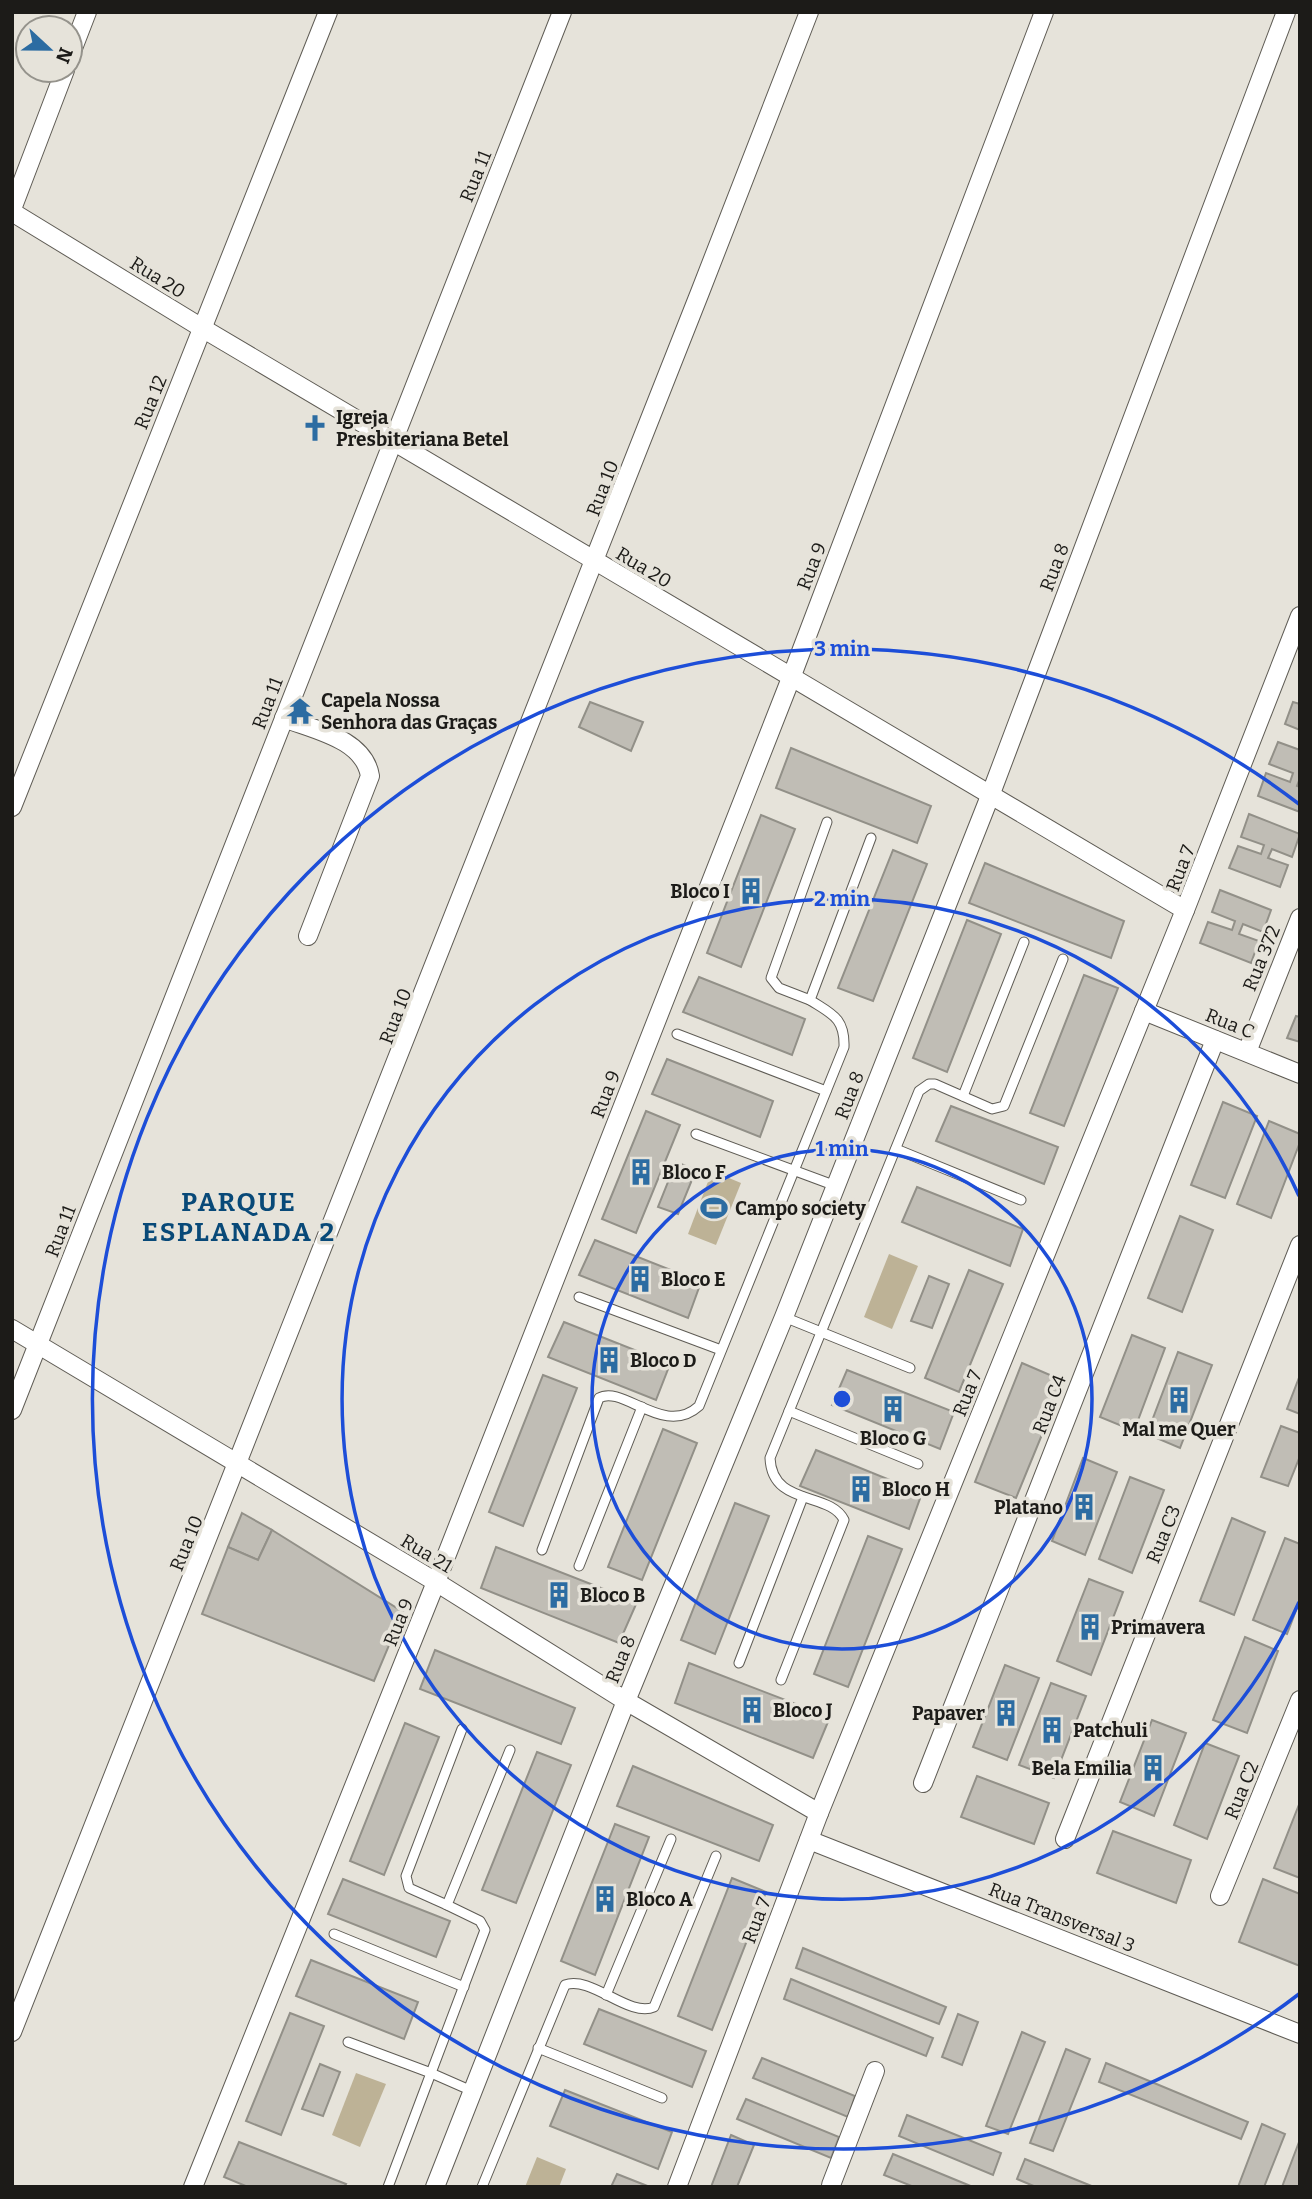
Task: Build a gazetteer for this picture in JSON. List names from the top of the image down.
{
  "streets": {
    "street": [
      "Rua 11",
      "Rua 20",
      "Rua 12",
      "Rua 10",
      "Rua 9",
      "Rua 8",
      "Rua 7",
      "Rua 372",
      "Rua C",
      "Rua C4",
      "Rua C3",
      "Rua 21",
      "Rua C2",
      "Rua Transversal 3"
    ]
  },
  "crossings": [
    ["Rua 11", "Rua 20"],
    ["Rua 11", "Rua 21"],
    ["Rua 20", "Rua 12"],
    ["Rua 20", "Rua 10"],
    ["Rua 20", "Rua 9"],
    ["Rua 20", "Rua 8"],
    ["Rua 20", "Rua 7"],
    ["Rua 10", "Rua 21"],
    ["Rua 9", "Rua 21"],
    ["Rua 8", "Rua 21"],
    ["Rua 7", "Rua C"],
    ["Rua 7", "Rua 21"],
    ["Rua 7", "Rua Transversal 3"],
    ["Rua 372", "Rua C"],
    ["Rua C", "Rua C4"]
  ],
  "districts": ["PARQUE ESPLANADA 2"],
  "places": {
    "church": ["Igreja Presbiteriana Betel"],
    "temple": ["Capela Nossa Senhora das Graças"],
    "building": [
      "Bloco I",
      "Bloco F",
      "Bloco E",
      "Bloco D",
      "Mal me Quer",
      "Bloco G",
      "Bloco H",
      "Platano",
      "Bloco B",
      "Primavera",
      "Bloco J",
      "Papaver",
      "Patchuli",
      "Bela Emilia",
      "Bloco A"
    ],
    "sports": ["Campo society"]
  },
  "north": "right",
  "rings": ["3 min", "2 min", "1 min"]
}
